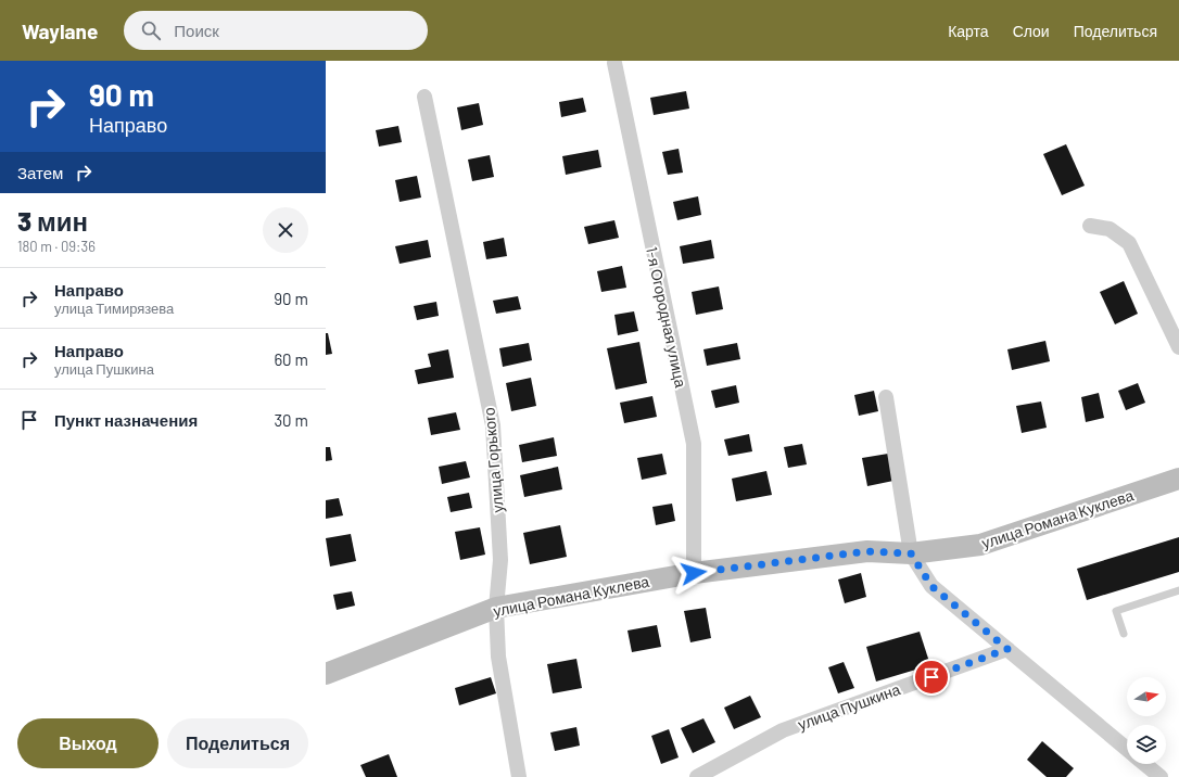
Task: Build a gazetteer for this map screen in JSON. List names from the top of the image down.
{
  "streets": {
    "street": [
      "1-я Огородная улица",
      "улица Горького",
      "улица Романа Куклева",
      "улица Пушкина"
    ]
  },
  "crossings": [
    ["1-я Огородная улица", "улица Романа Куклева"],
    ["улица Горького", "улица Романа Куклева"]
  ],
  "north": "right",
  "page": {
    "header": "Waylane",
    "search": "Поиск",
    "nav": ["Карта", "Слои", "Поделиться"],
    "turn": ["90 m", "Направо"],
    "then": "Затем",
    "heading": ["3 мин", "180 m · 09:36"],
    "list": [
      {
        "name": "Направо",
        "note": "улица Тимирязева",
        "value": "90 m"
      },
      {
        "name": "Направо",
        "note": "улица Пушкина",
        "value": "60 m"
      },
      {
        "name": "Пункт назначения",
        "value": "30 m"
      }
    ],
    "buttons": ["Выход", "Поделиться"]
  }
}
